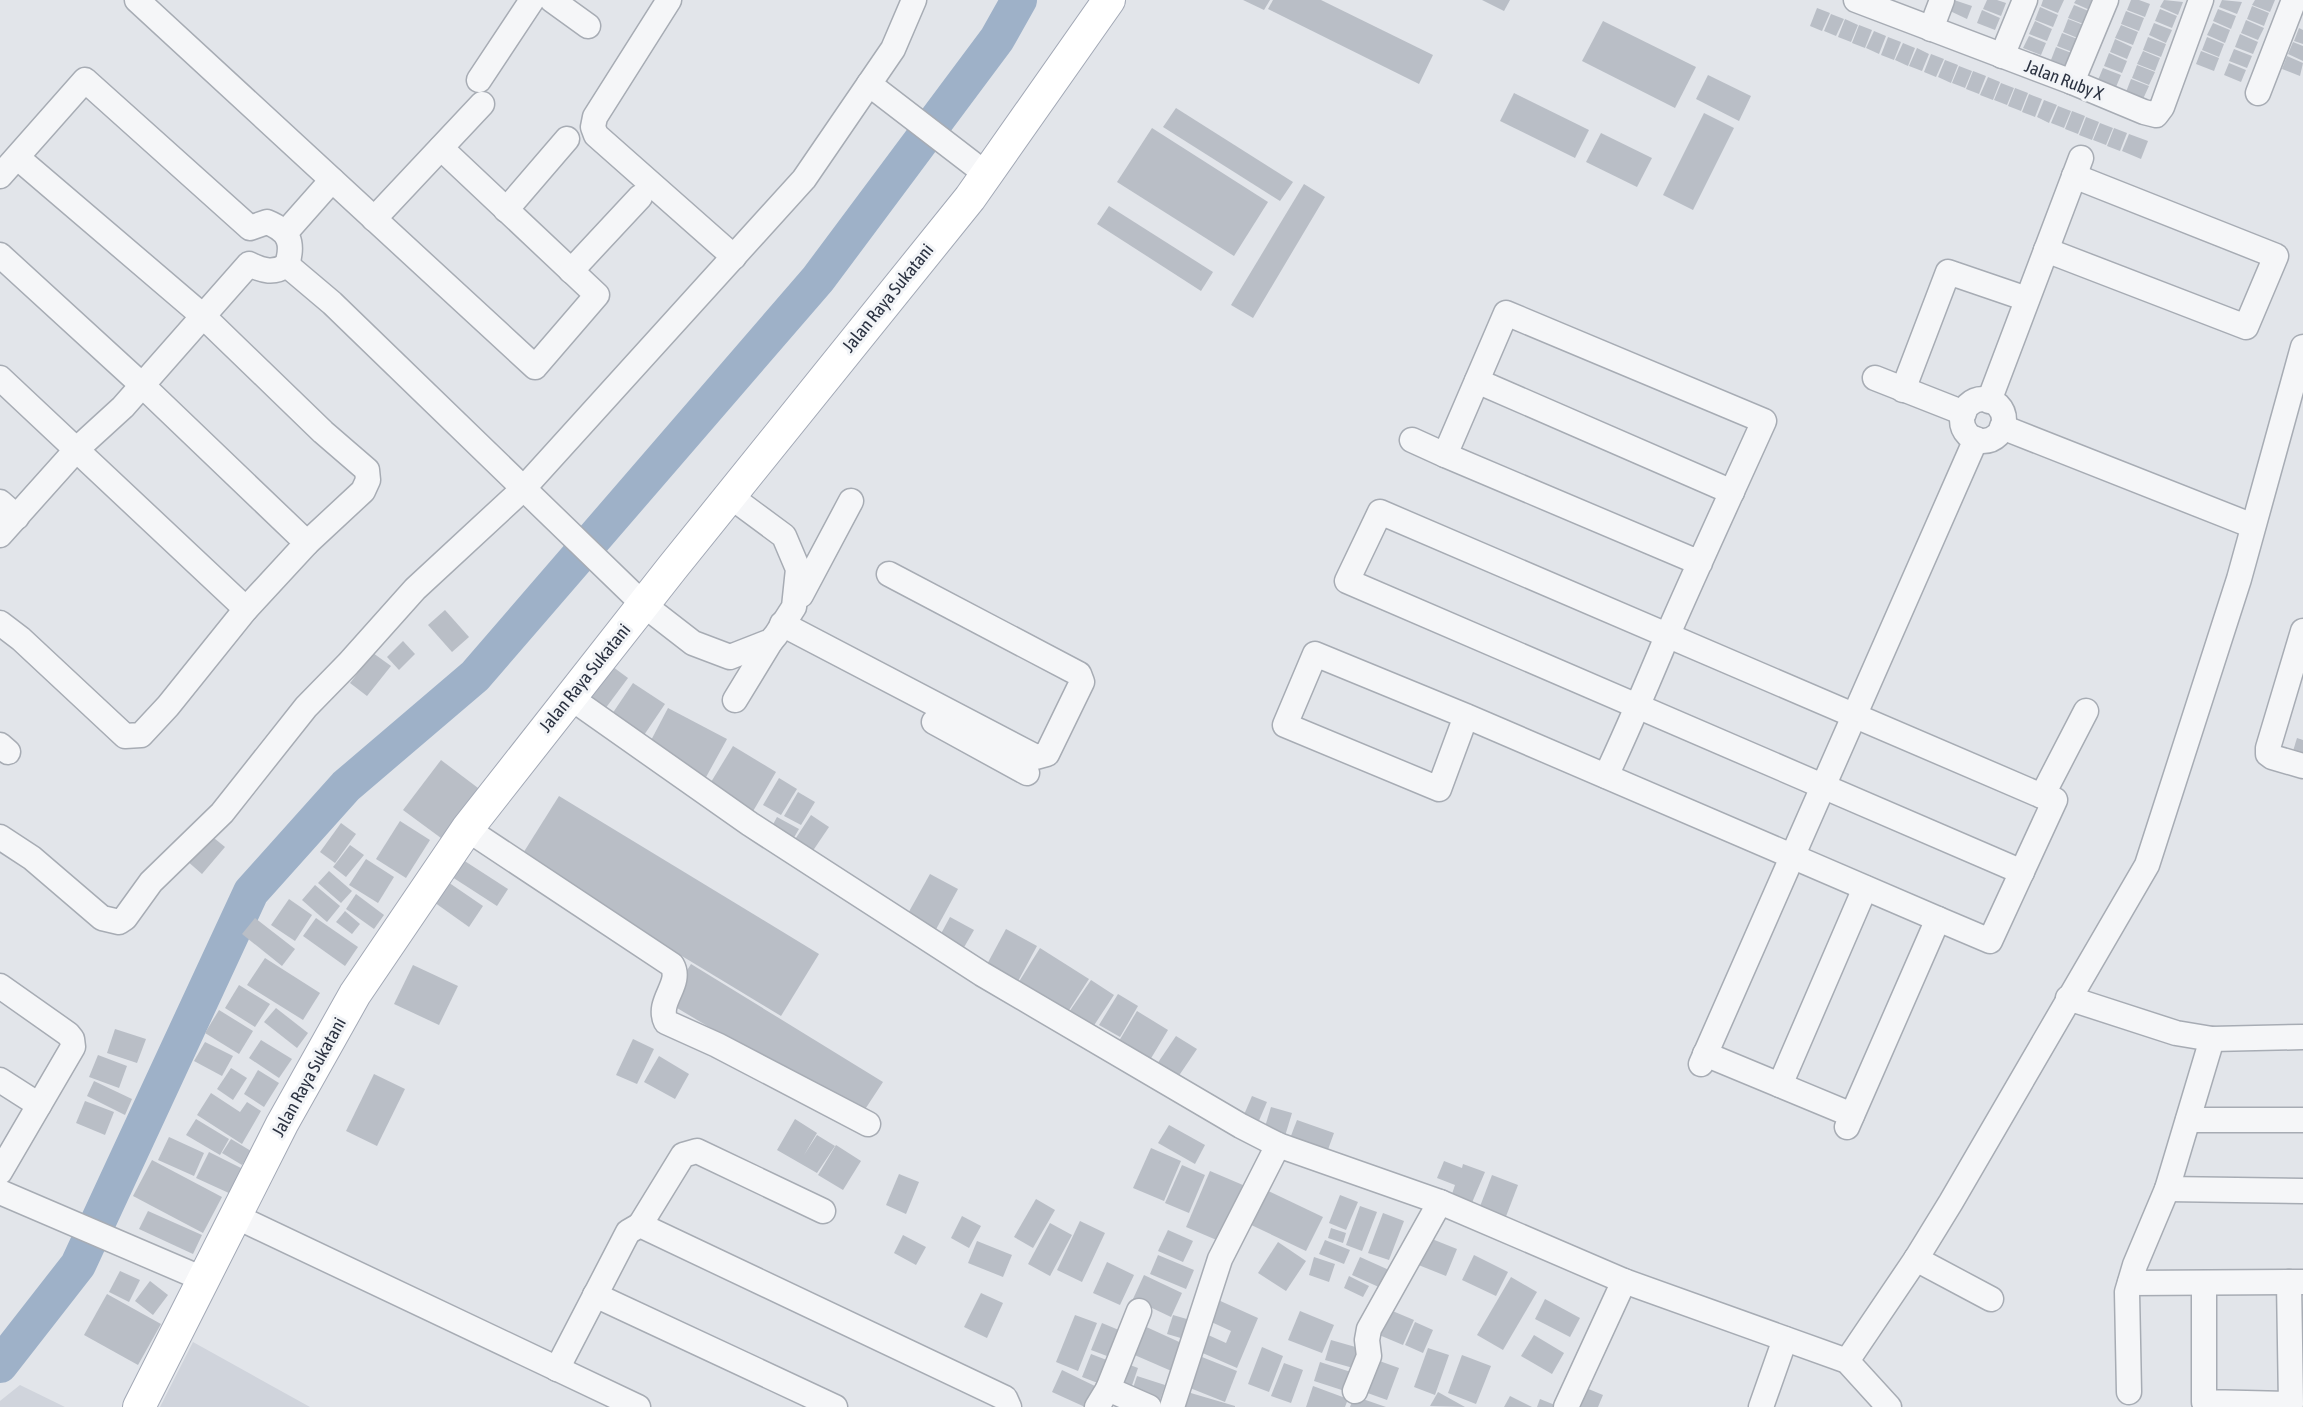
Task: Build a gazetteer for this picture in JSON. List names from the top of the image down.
{
  "streets": {
    "main road": ["Jalan Raya Sukatani"],
    "street": ["Jalan Ruby X"]
  }
}
